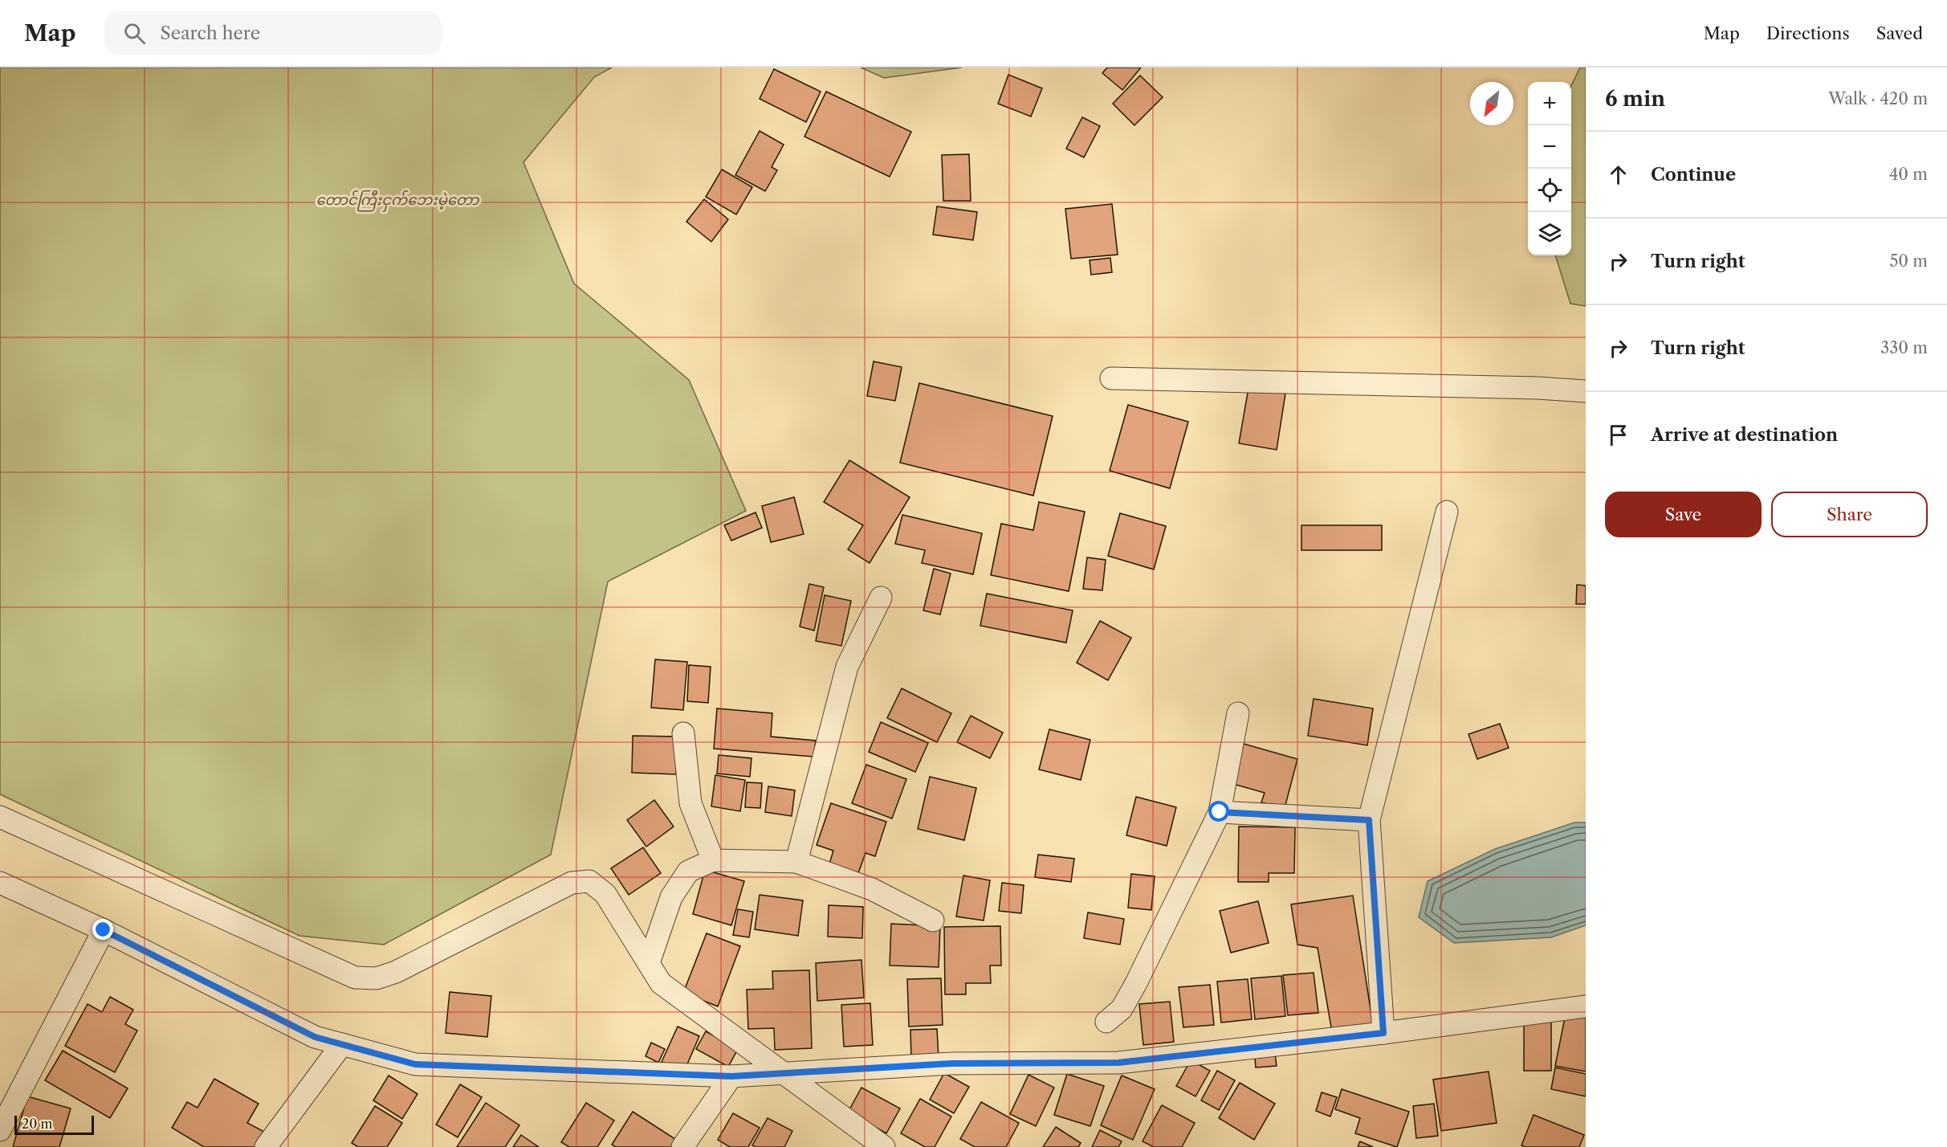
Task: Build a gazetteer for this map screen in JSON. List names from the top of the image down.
{
  "parks": ["တောင်ကြီးငှက်ဘေးမဲ့တော"],
  "scale_bar": "20 m",
  "north": "bottom left",
  "page": {
    "header": "Map",
    "search": "Search here",
    "nav": ["Map", "Directions", "Saved"],
    "heading": ["6 min", "Walk · 420 m"],
    "map_buttons": ["+", "−"],
    "list": [
      ["Continue", "40 m"],
      ["Turn right", "50 m"],
      ["Turn right", "330 m"],
      "Arrive at destination"
    ],
    "buttons": ["Save", "Share"],
    "scale": "20 m"
  }
}
